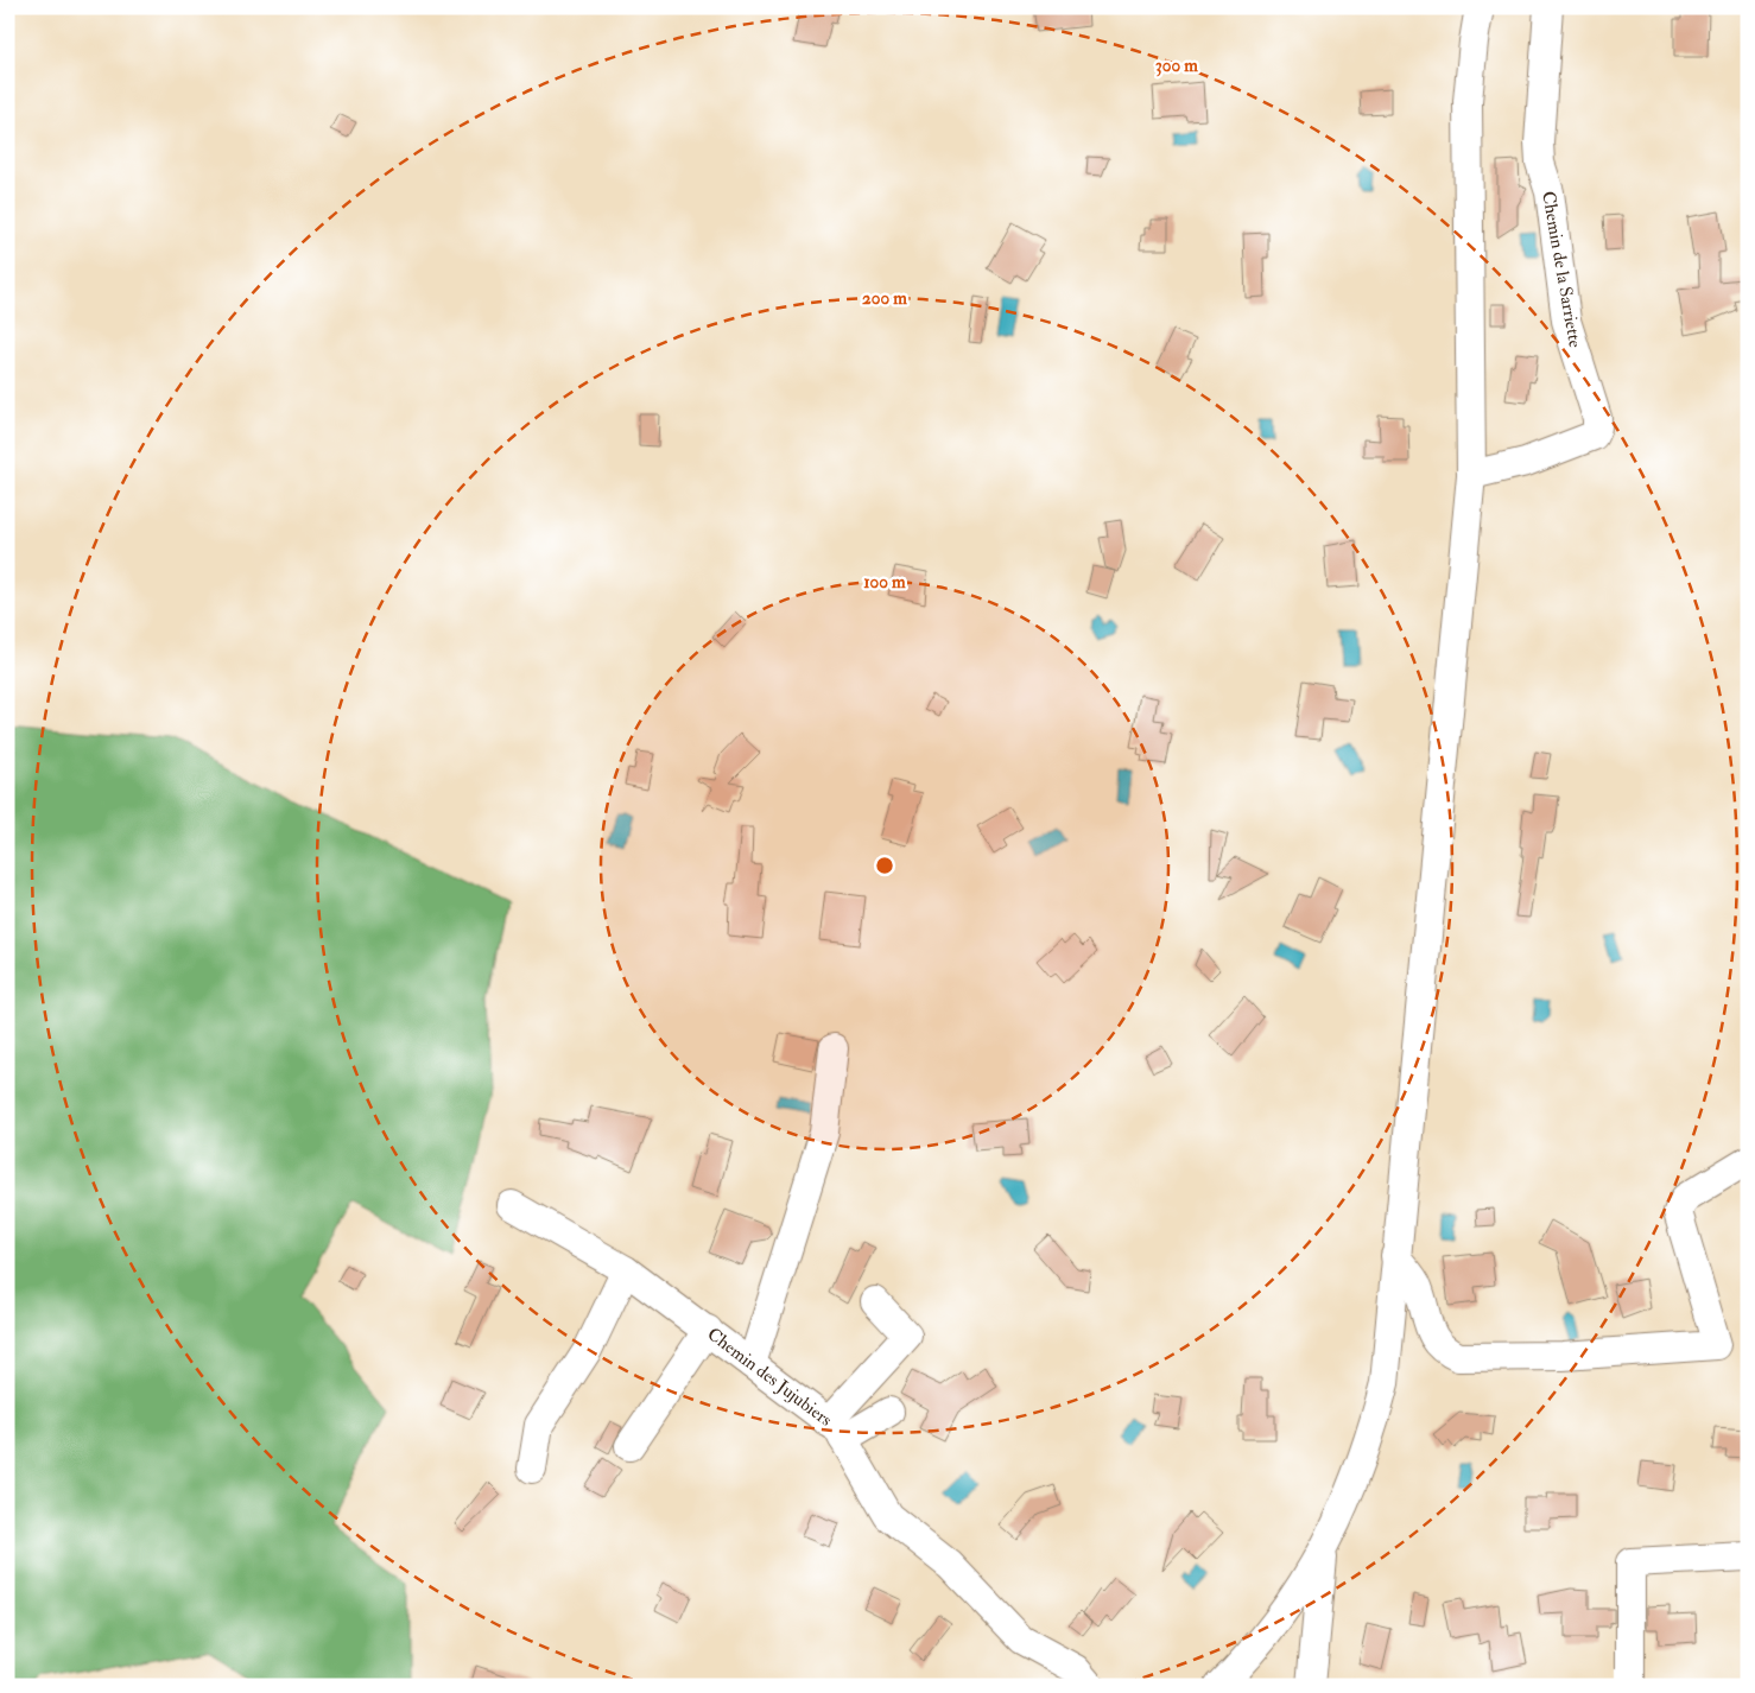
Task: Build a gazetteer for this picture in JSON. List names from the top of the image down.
{
  "streets": {
    "street": ["Chemin de la Sarriette", "Chemin des Jujubiers"]
  },
  "rings": ["300 m", "200 m", "100 m"]
}
